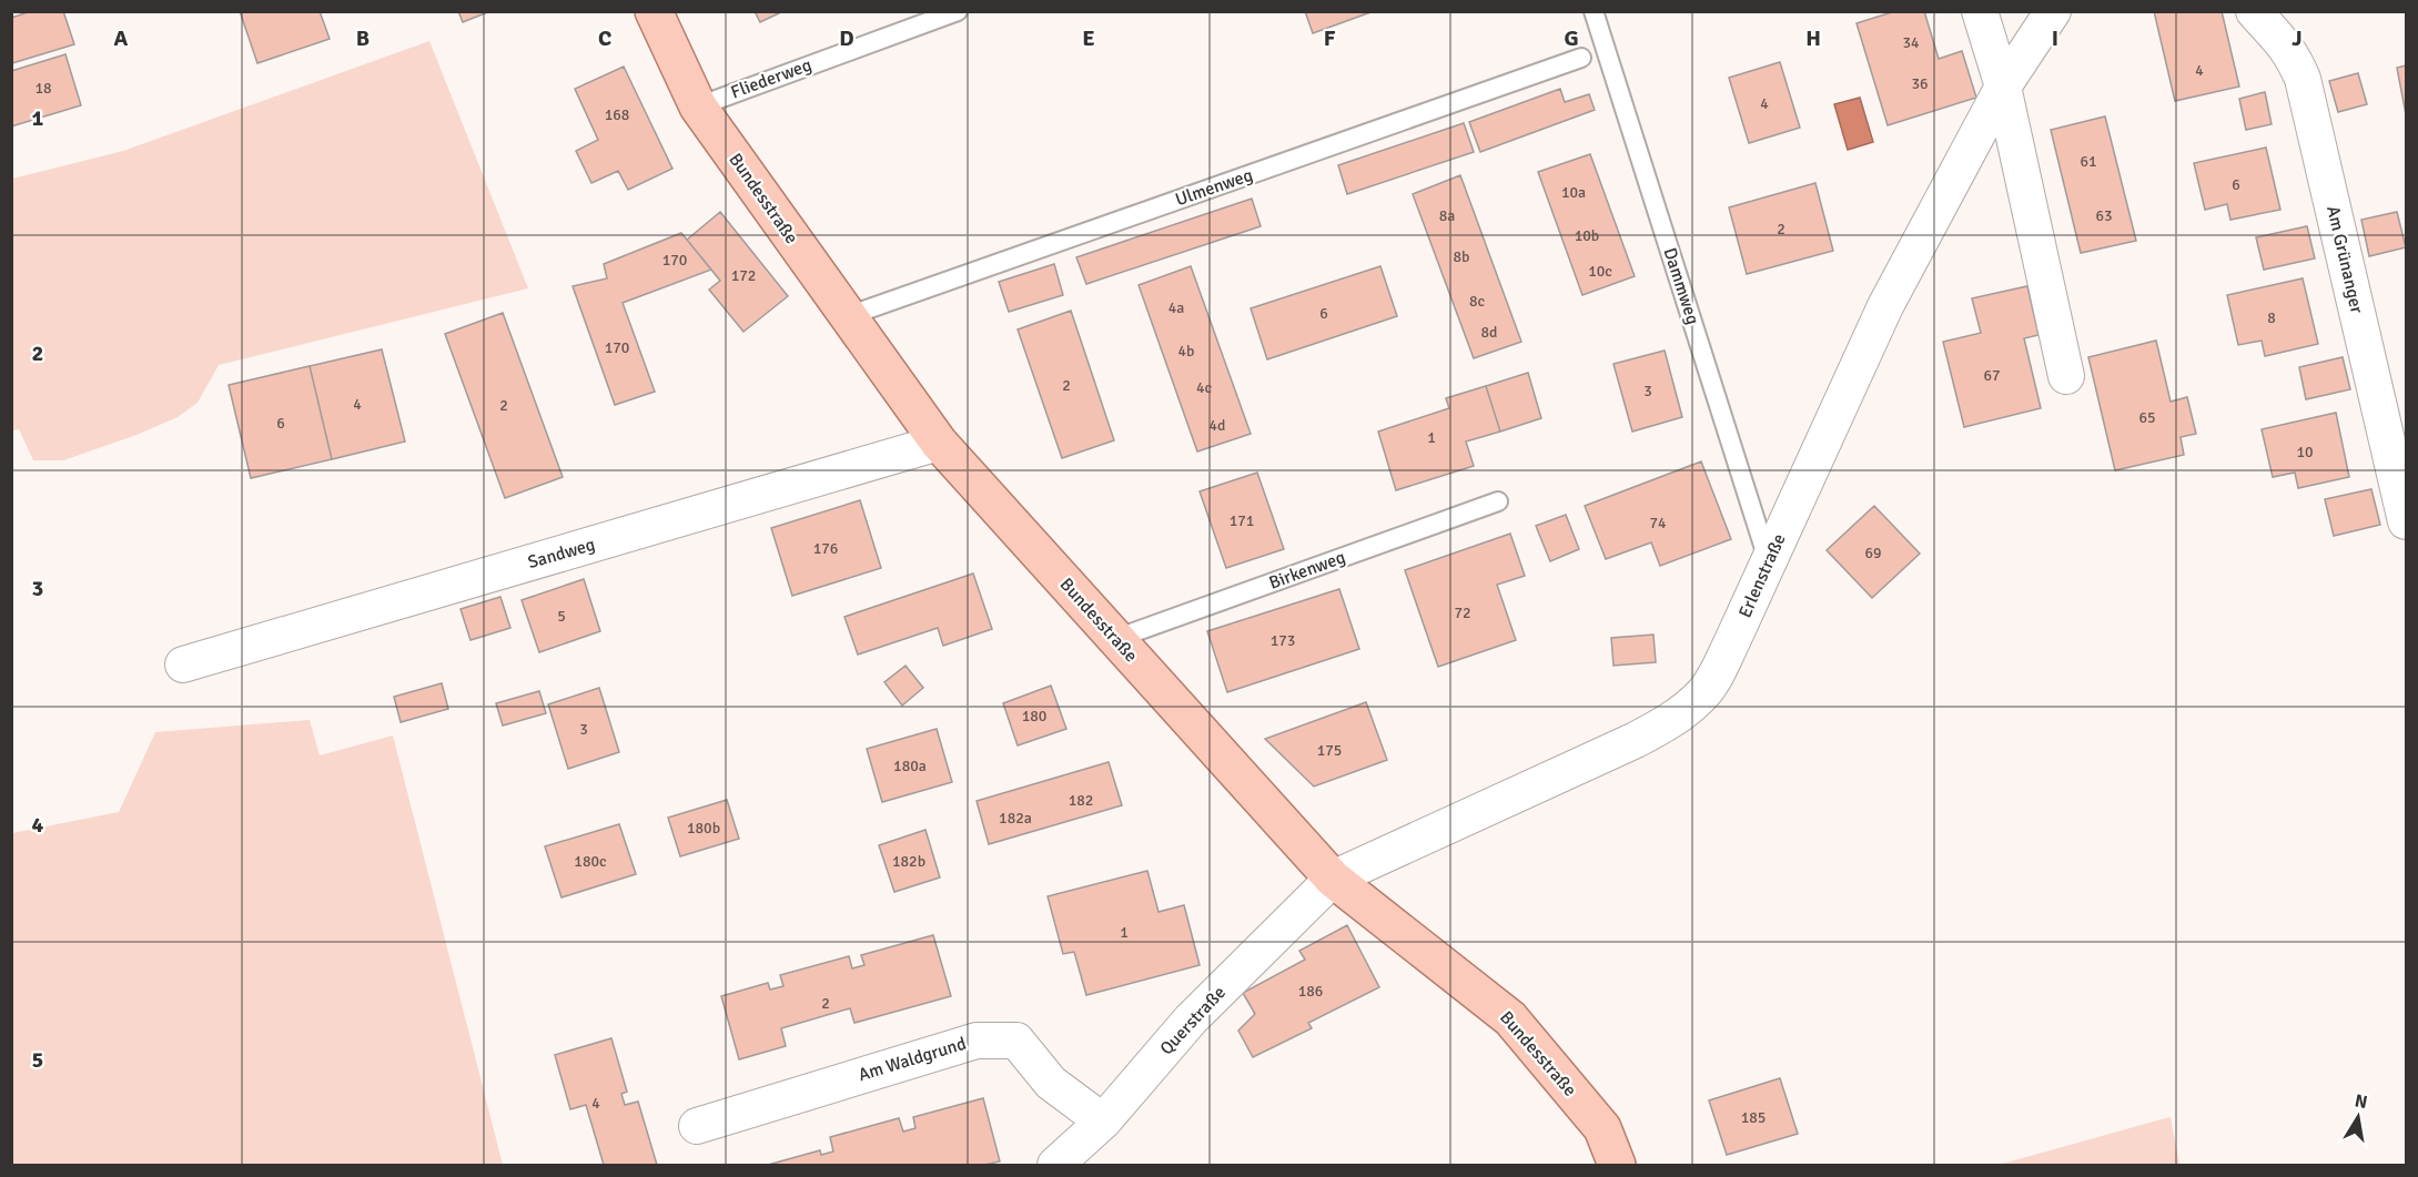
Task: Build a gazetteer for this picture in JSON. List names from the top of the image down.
{
  "streets": {
    "main road": ["Bundesstraße"],
    "street": [
      "Am Grünanger",
      "Sandweg",
      "Erlenstraße",
      "Querstraße",
      "Am Waldgrund"
    ],
    "lane": [
      "Fliederweg",
      "Ulmenweg",
      "Dammweg",
      "Birkenweg"
    ]
  },
  "crossings": [
    ["Fliederweg", "Bundesstraße"],
    ["Ulmenweg", "Bundesstraße"],
    ["Bundesstraße", "Sandweg"],
    ["Bundesstraße", "Birkenweg"],
    ["Bundesstraße", "Erlenstraße"],
    ["Bundesstraße", "Querstraße"],
    ["Dammweg", "Erlenstraße"],
    ["Erlenstraße", "Querstraße"],
    ["Querstraße", "Am Waldgrund"]
  ],
  "house_numbers": [
    "34",
    "4",
    "36",
    "18",
    "4",
    "168",
    "61",
    "6",
    "10a",
    "8a",
    "63",
    "2",
    "10b",
    "8b",
    "170",
    "10c",
    "172",
    "8c",
    "4a",
    "6",
    "8",
    "8d",
    "170",
    "4b",
    "67",
    "2",
    "4c",
    "3",
    "4",
    "2",
    "65",
    "6",
    "4d",
    "1",
    "10",
    "171",
    "74",
    "176",
    "69",
    "72",
    "5",
    "173",
    "180",
    "3",
    "175",
    "180a",
    "182",
    "182a",
    "180b",
    "180c",
    "182b",
    "1",
    "186",
    "2",
    "4",
    "185"
  ],
  "north": "top",
  "grid": {
    "columns": [
      "A",
      "B",
      "C",
      "D",
      "E",
      "F",
      "G",
      "H",
      "I",
      "J"
    ],
    "rows": [
      "1",
      "2",
      "3",
      "4",
      "5"
    ]
  }
}
